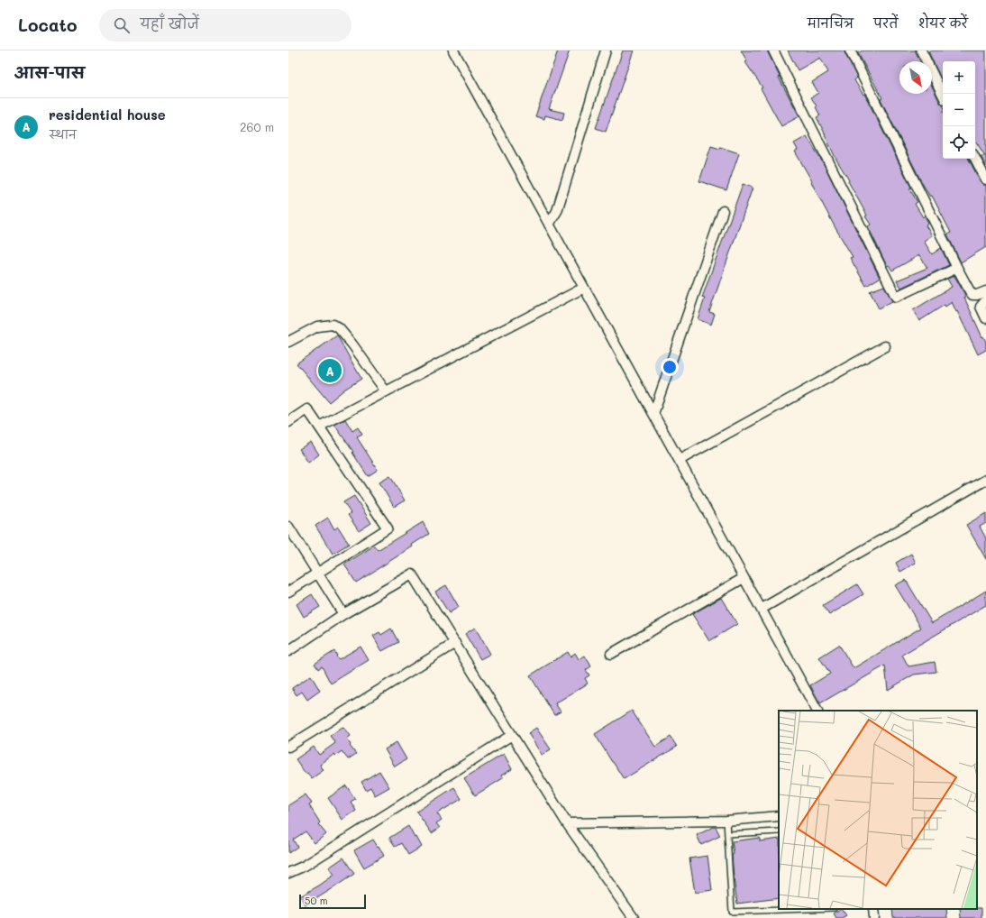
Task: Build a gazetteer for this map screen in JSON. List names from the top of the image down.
{
  "scale_bar": "50 m",
  "north": "bottom right",
  "page": {
    "header": "Locato",
    "search": "यहाँ खोजें",
    "nav": ["मानचित्र", "परतें", "शेयर करें"],
    "heading": "आस-पास",
    "map_buttons": ["+", "−"],
    "list": [
      {
        "mark": "A",
        "name": "residential house",
        "note": "स्थान",
        "value": "260 m"
      }
    ],
    "pins": "A",
    "scale": "50 m"
  }
}
